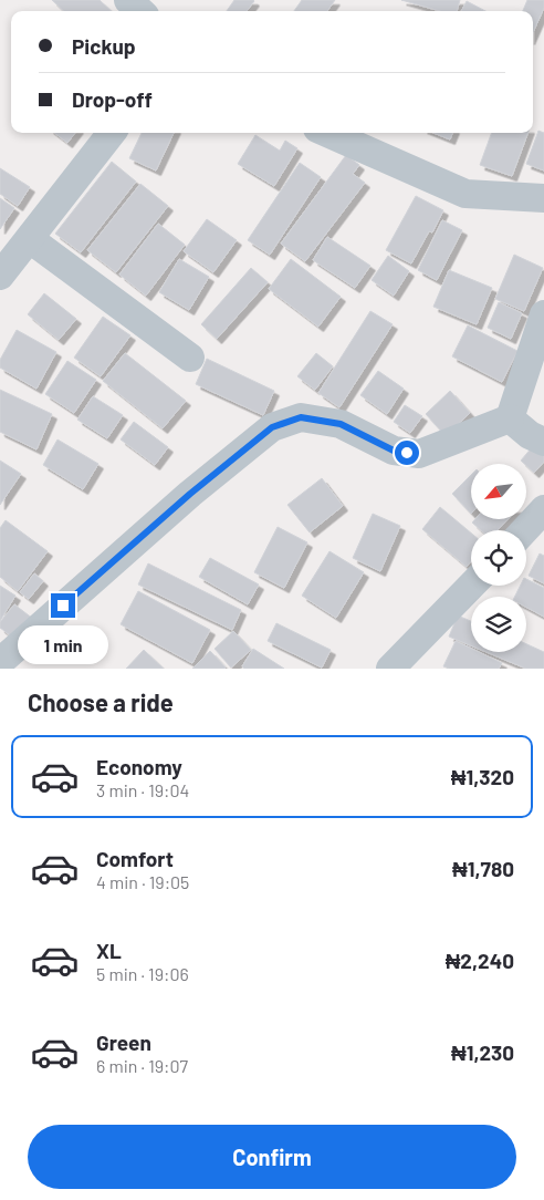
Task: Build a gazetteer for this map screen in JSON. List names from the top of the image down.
{
  "north": "bottom left",
  "page": {
    "banner": ["Pickup", "Drop-off"],
    "bubble": "1 min",
    "heading": "Choose a ride",
    "list": [
      {
        "name": "Economy",
        "note": "3 min · 19:04",
        "value": "₦1,320"
      },
      {
        "name": "Comfort",
        "note": "4 min · 19:05",
        "value": "₦1,780"
      },
      {
        "name": "XL",
        "note": "5 min · 19:06",
        "value": "₦2,240"
      },
      {
        "name": "Green",
        "note": "6 min · 19:07",
        "value": "₦1,230"
      }
    ],
    "buttons": "Confirm"
  }
}
